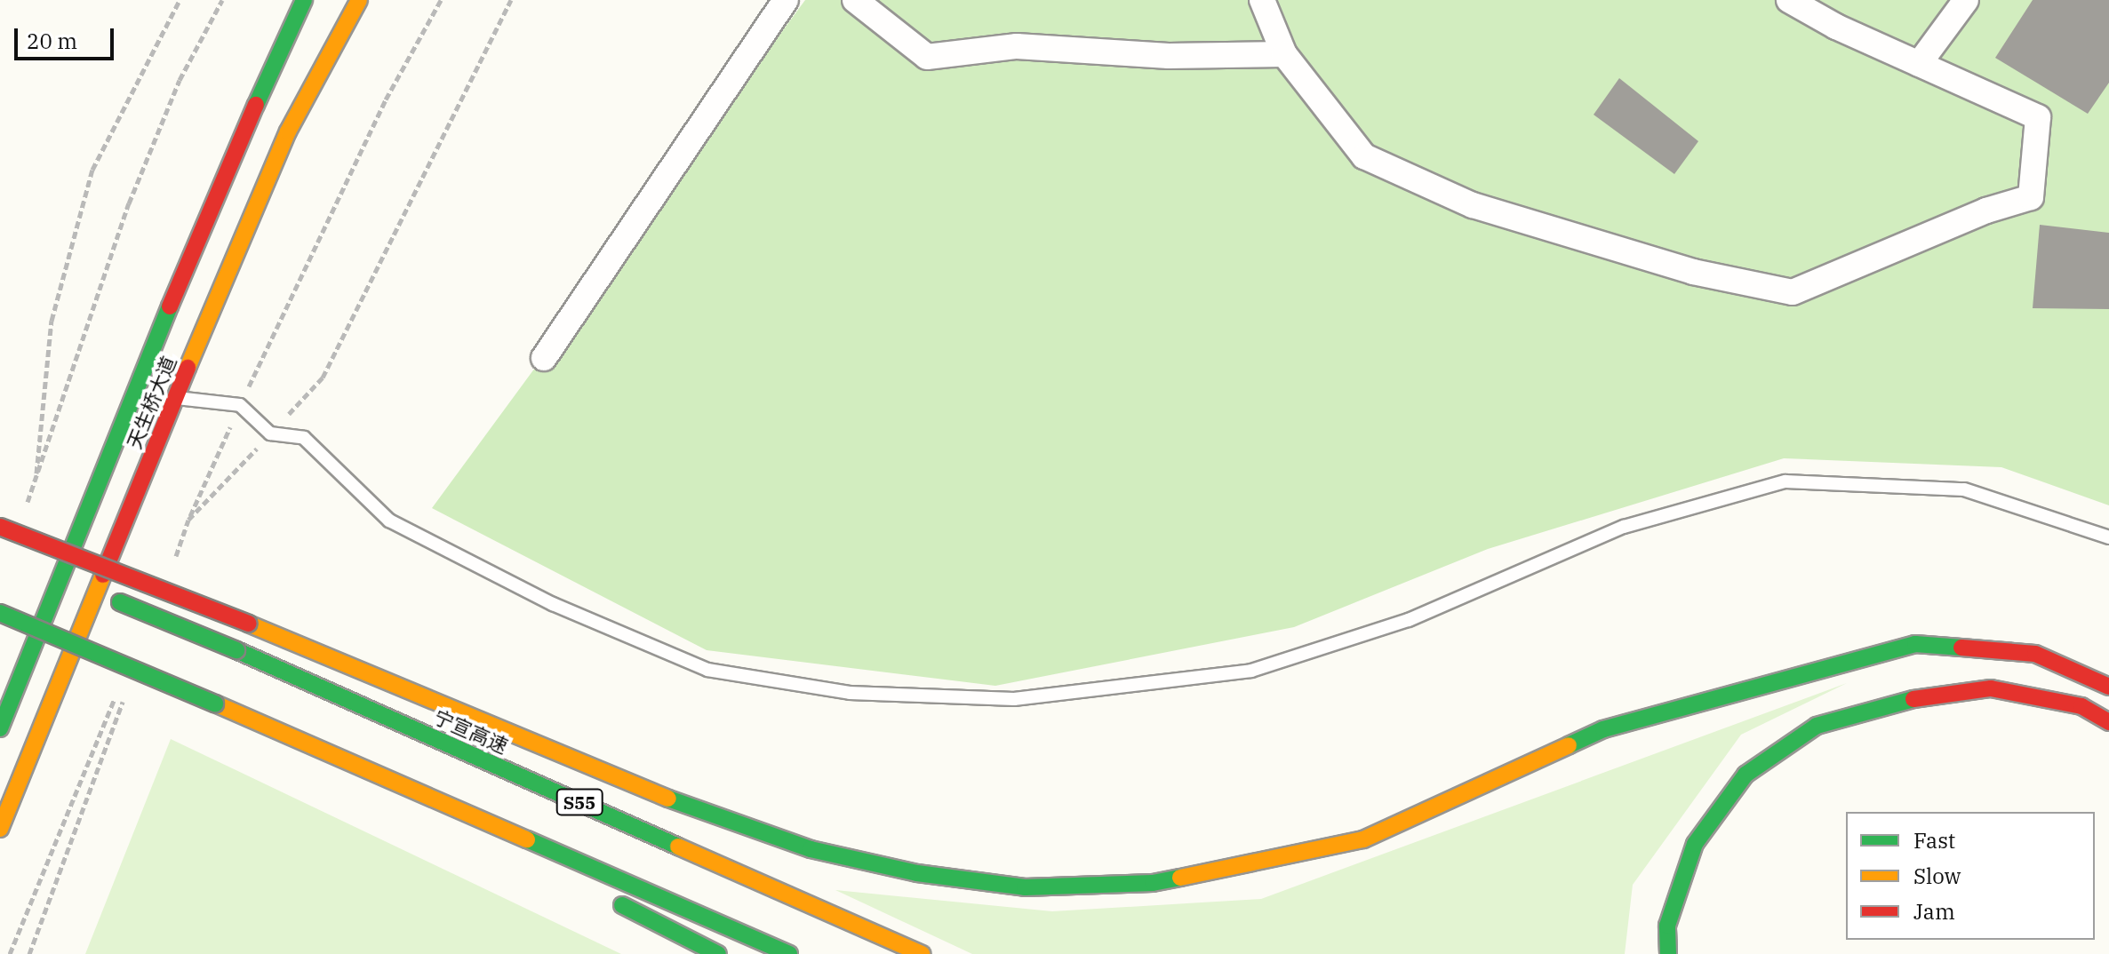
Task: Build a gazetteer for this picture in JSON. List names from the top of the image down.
{
  "streets": {
    "main road": ["天生桥大道", "宁宣高速", "S55"]
  },
  "legend": ["Fast", "Slow", "Jam"],
  "scale_bar": "20 m"
}
